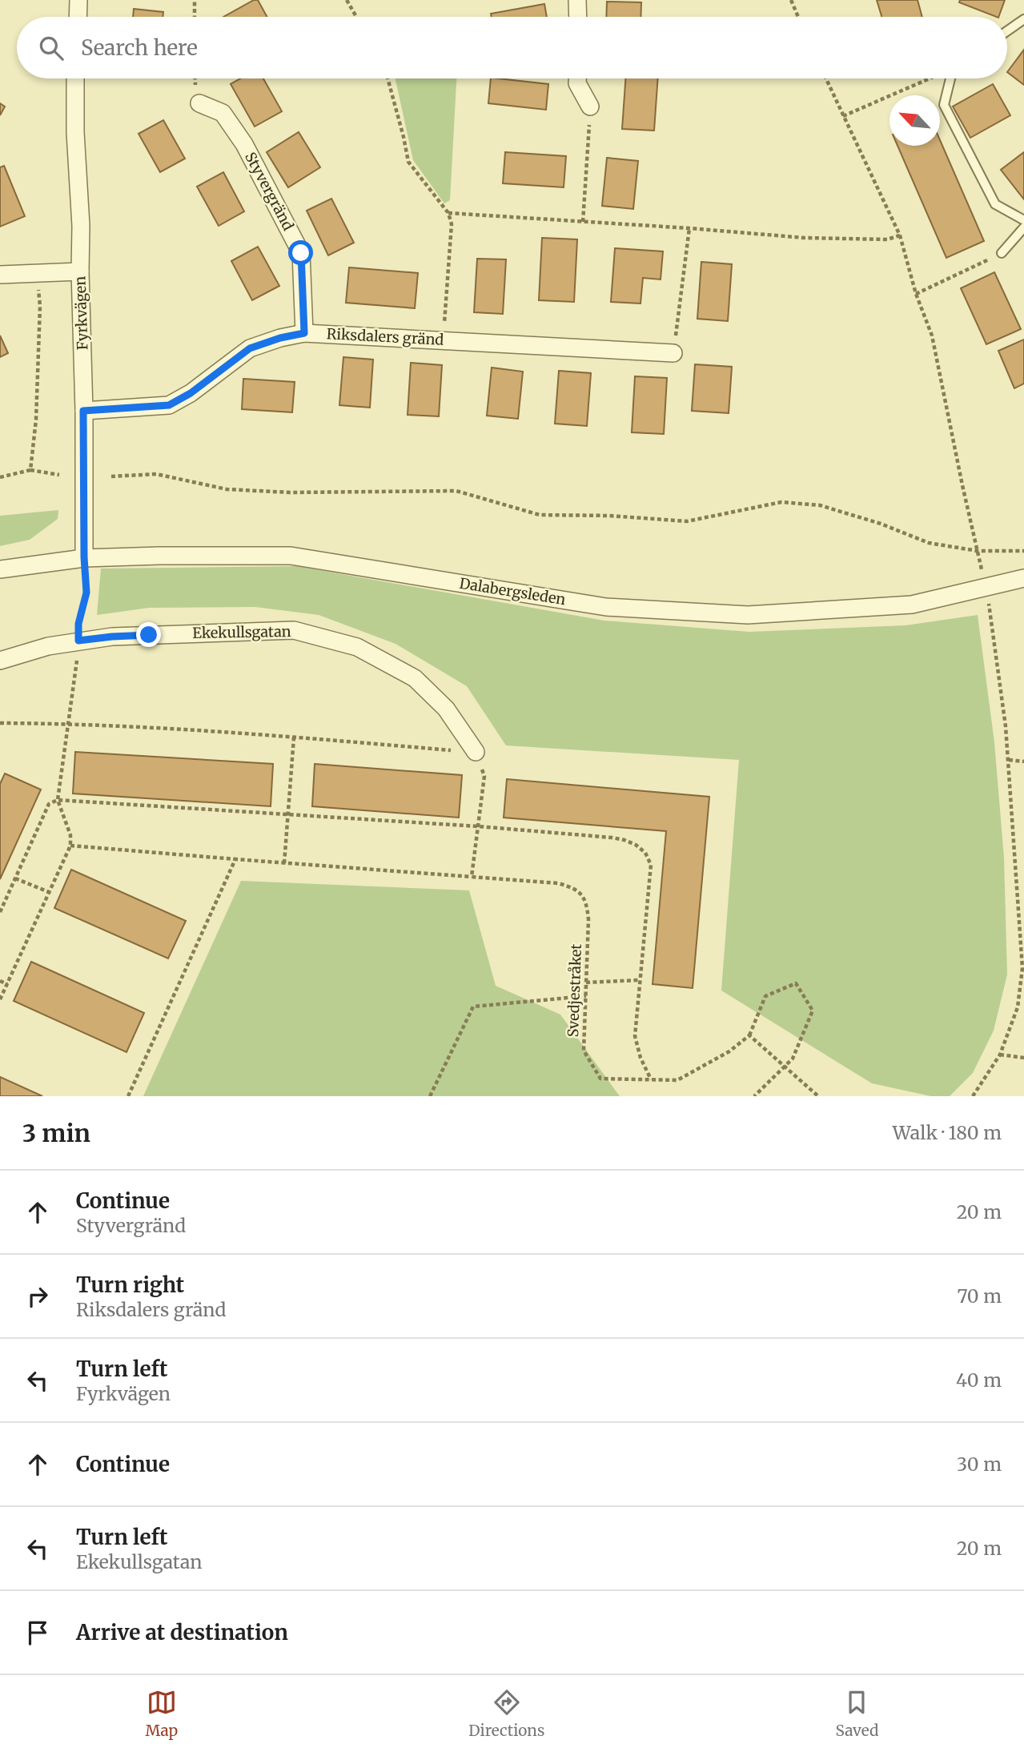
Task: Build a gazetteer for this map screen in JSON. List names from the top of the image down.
{
  "streets": {
    "street": [
      "Styvergränd",
      "Fyrkvägen",
      "Riksdalers gränd",
      "Dalabergsleden",
      "Ekekullsgatan"
    ],
    "path": ["Svedjestråket"]
  },
  "crossings": [
    ["Styvergränd", "Riksdalers gränd"],
    ["Fyrkvägen", "Riksdalers gränd"],
    ["Fyrkvägen", "Dalabergsleden"]
  ],
  "north": "top left",
  "page": {
    "search": "Search here",
    "heading": ["3 min", "Walk · 180 m"],
    "list": [
      ["Continue", "Styvergränd", "20 m"],
      ["Turn right", "Riksdalers gränd", "70 m"],
      ["Turn left", "Fyrkvägen", "40 m"],
      ["Continue", "30 m"],
      ["Turn left", "Ekekullsgatan", "20 m"],
      "Arrive at destination"
    ],
    "nav": ["Map", "Directions", "Saved"]
  }
}
